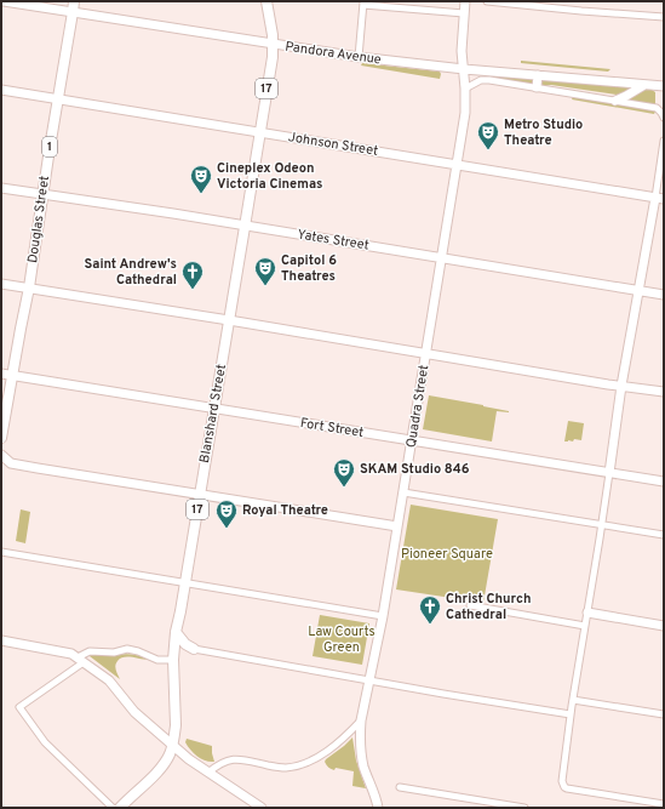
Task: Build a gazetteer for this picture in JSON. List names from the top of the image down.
{
  "streets": {
    "main road": [
      "Pandora Avenue",
      "17",
      "Johnson Street",
      "1",
      "Douglas Street",
      "Yates Street",
      "Quadra Street",
      "Blanshard Street",
      "Fort Street"
    ]
  },
  "crossings": [
    ["Pandora Avenue", "Douglas Street"],
    ["Pandora Avenue", "Quadra Street"],
    ["Pandora Avenue", "Blanshard Street"],
    ["Johnson Street", "Douglas Street"],
    ["Johnson Street", "Quadra Street"],
    ["Johnson Street", "Blanshard Street"],
    ["Douglas Street", "Yates Street"],
    ["Douglas Street", "Fort Street"],
    ["Yates Street", "Quadra Street"],
    ["Yates Street", "Blanshard Street"],
    ["Quadra Street", "Fort Street"],
    ["Blanshard Street", "Fort Street"]
  ],
  "parks": ["Pioneer Square", "Law Courts Green"],
  "places": {
    "theatre": [
      "Metro Studio Theatre",
      "Cineplex Odeon Victoria Cinemas",
      "Capitol 6 Theatres",
      "SKAM Studio 846",
      "Royal Theatre"
    ],
    "church": ["Saint Andrew's Cathedral", "Christ Church Cathedral"]
  }
}
